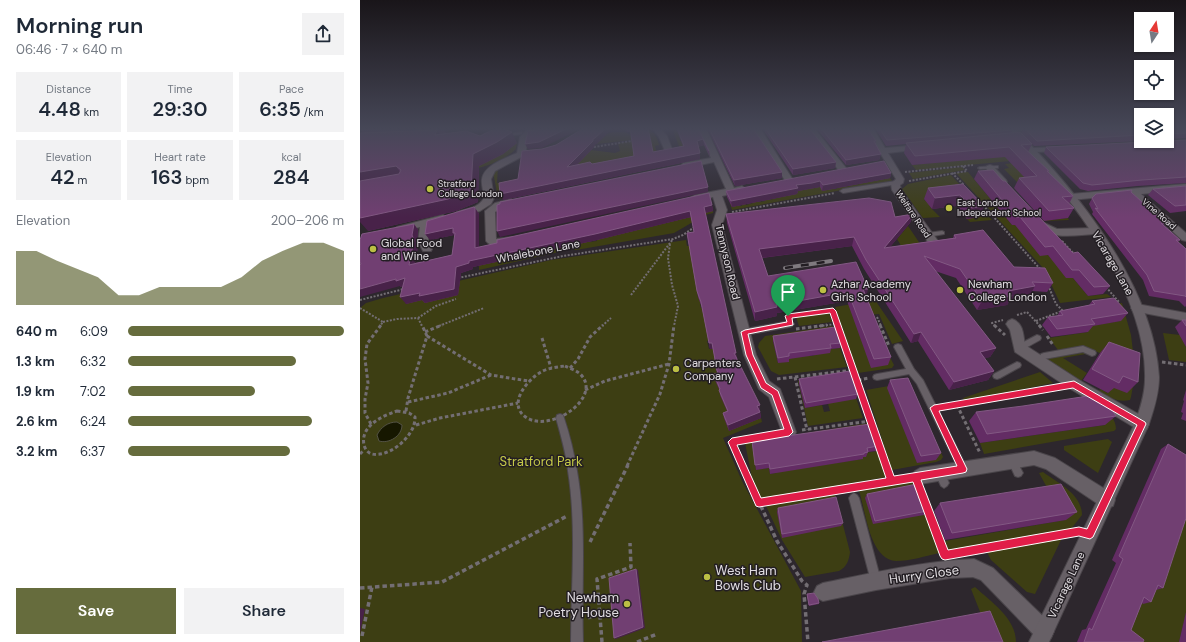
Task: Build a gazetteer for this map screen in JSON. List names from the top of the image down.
{
  "streets": {
    "street": [
      "Welfare Road",
      "Vine Road",
      "Tennyson Road",
      "Vicarage Lane",
      "Hurry Close"
    ],
    "path": ["Whalebone Lane"]
  },
  "crossings": [
    ["Vicarage Lane", "Hurry Close"]
  ],
  "parks": ["Stratford Park"],
  "places": [
    "Stratford College London",
    "East London Independent School",
    "Global Food and Wine",
    "Azhar Academy Girls School",
    "Newham College London",
    "Carpenters Company",
    "West Ham Bowls Club",
    "Newham Poetry House"
  ],
  "north": "top",
  "page": {
    "heading": ["Morning run", "06:46 · 7 × 640 m"],
    "stats": [
      ["Distance", "4.48 km"],
      ["Time", "29:30"],
      ["Pace", "6:35 /km"],
      ["Elevation", "42 m"],
      ["Heart rate", "163 bpm"],
      ["kcal", "284"]
    ],
    "chart": ["Elevation", "200–206 m"],
    "list": [
      {
        "name": "640 m",
        "note": "6:09"
      },
      {
        "name": "1.3 km",
        "note": "6:32"
      },
      {
        "name": "1.9 km",
        "note": "7:02"
      },
      {
        "name": "2.6 km",
        "note": "6:24"
      },
      {
        "name": "3.2 km",
        "note": "6:37"
      }
    ],
    "buttons": ["Save", "Share"]
  }
}
